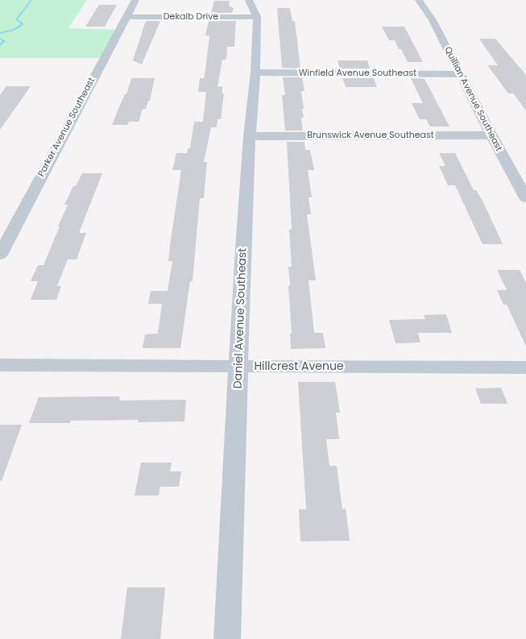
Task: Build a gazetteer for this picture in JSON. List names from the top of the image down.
{
  "streets": {
    "street": [
      "Dekalb Drive",
      "Winfield Avenue Southeast",
      "Quillian Avenue Southeast",
      "Parker Avenue Southeast",
      "Brunswick Avenue Southeast",
      "Daniel Avenue Southeast",
      "Hillcrest Avenue"
    ]
  },
  "crossings": [
    ["Dekalb Drive", "Parker Avenue Southeast"],
    ["Dekalb Drive", "Daniel Avenue Southeast"],
    ["Winfield Avenue Southeast", "Quillian Avenue Southeast"],
    ["Winfield Avenue Southeast", "Daniel Avenue Southeast"],
    ["Quillian Avenue Southeast", "Brunswick Avenue Southeast"],
    ["Brunswick Avenue Southeast", "Daniel Avenue Southeast"],
    ["Daniel Avenue Southeast", "Hillcrest Avenue"]
  ]
}
